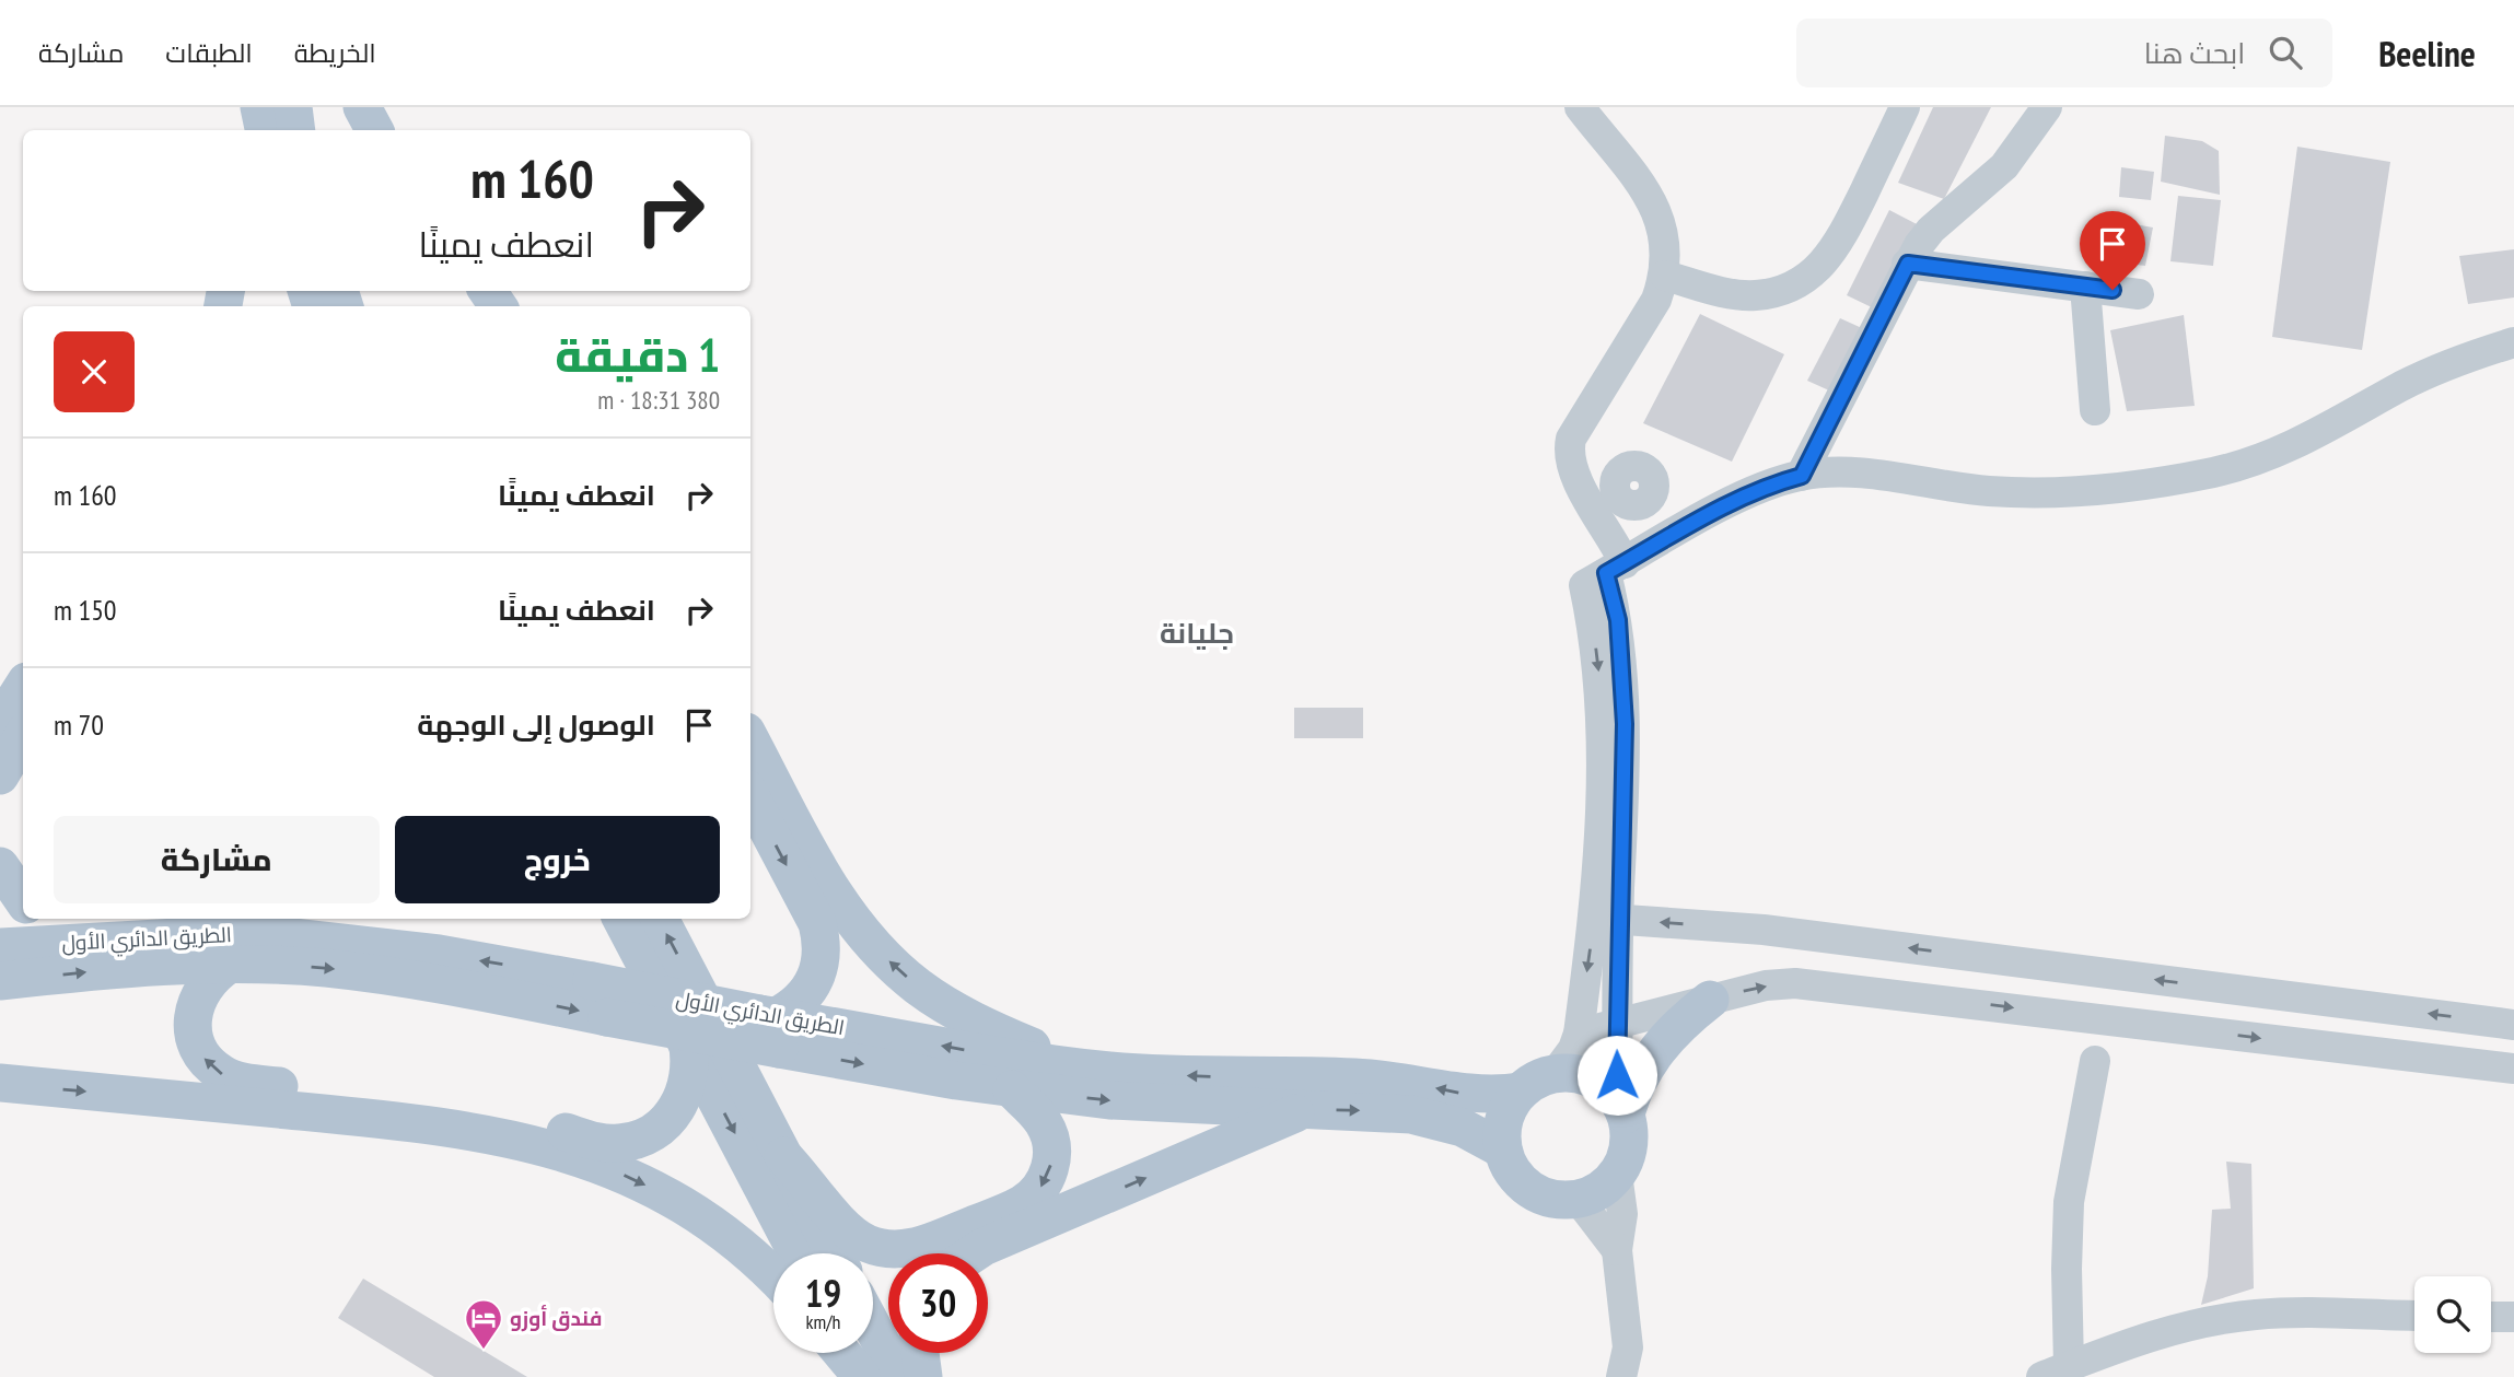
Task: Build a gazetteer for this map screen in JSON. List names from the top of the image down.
{
  "streets": {
    "main road": ["الطريق الدائري الأول"]
  },
  "districts": ["جليانة"],
  "places": {
    "hotel": ["فندق أوزو"]
  },
  "page": {
    "header": "Beeline",
    "search": "ابحث هنا",
    "nav": ["الخريطة", "الطبقات", "مشاركة"],
    "turn": ["160 m", "انعطف يمينًا"],
    "heading": ["1 دقيقة", "380 m · 18:31"],
    "list": [
      {
        "name": "انعطف يمينًا",
        "value": "160 m"
      },
      {
        "name": "انعطف يمينًا",
        "value": "150 m"
      },
      {
        "name": "الوصول إلى الوجهة",
        "value": "70 m"
      }
    ],
    "buttons": ["خروج", "مشاركة"],
    "speed": "19 km/h",
    "limit": "30"
  }
}
